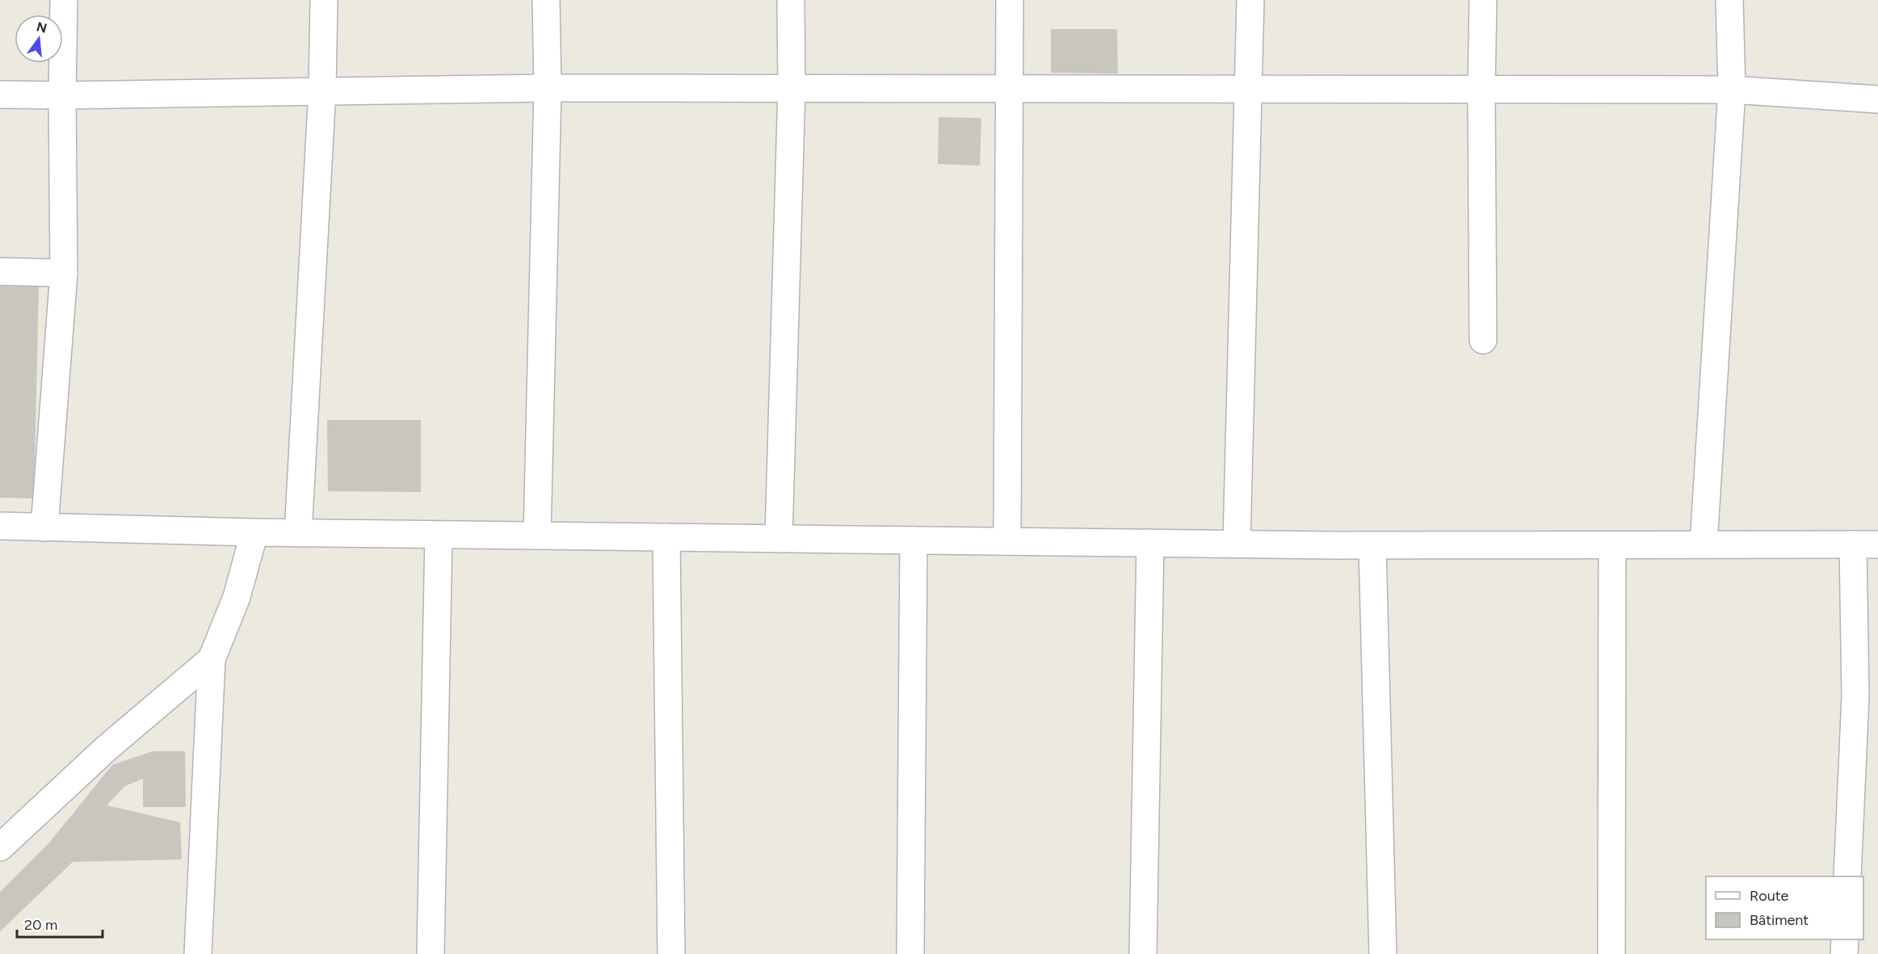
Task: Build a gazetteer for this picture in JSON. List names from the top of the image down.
{
  "legend": ["Route", "Bâtiment"],
  "scale_bar": "20 m",
  "north": "top"
}
